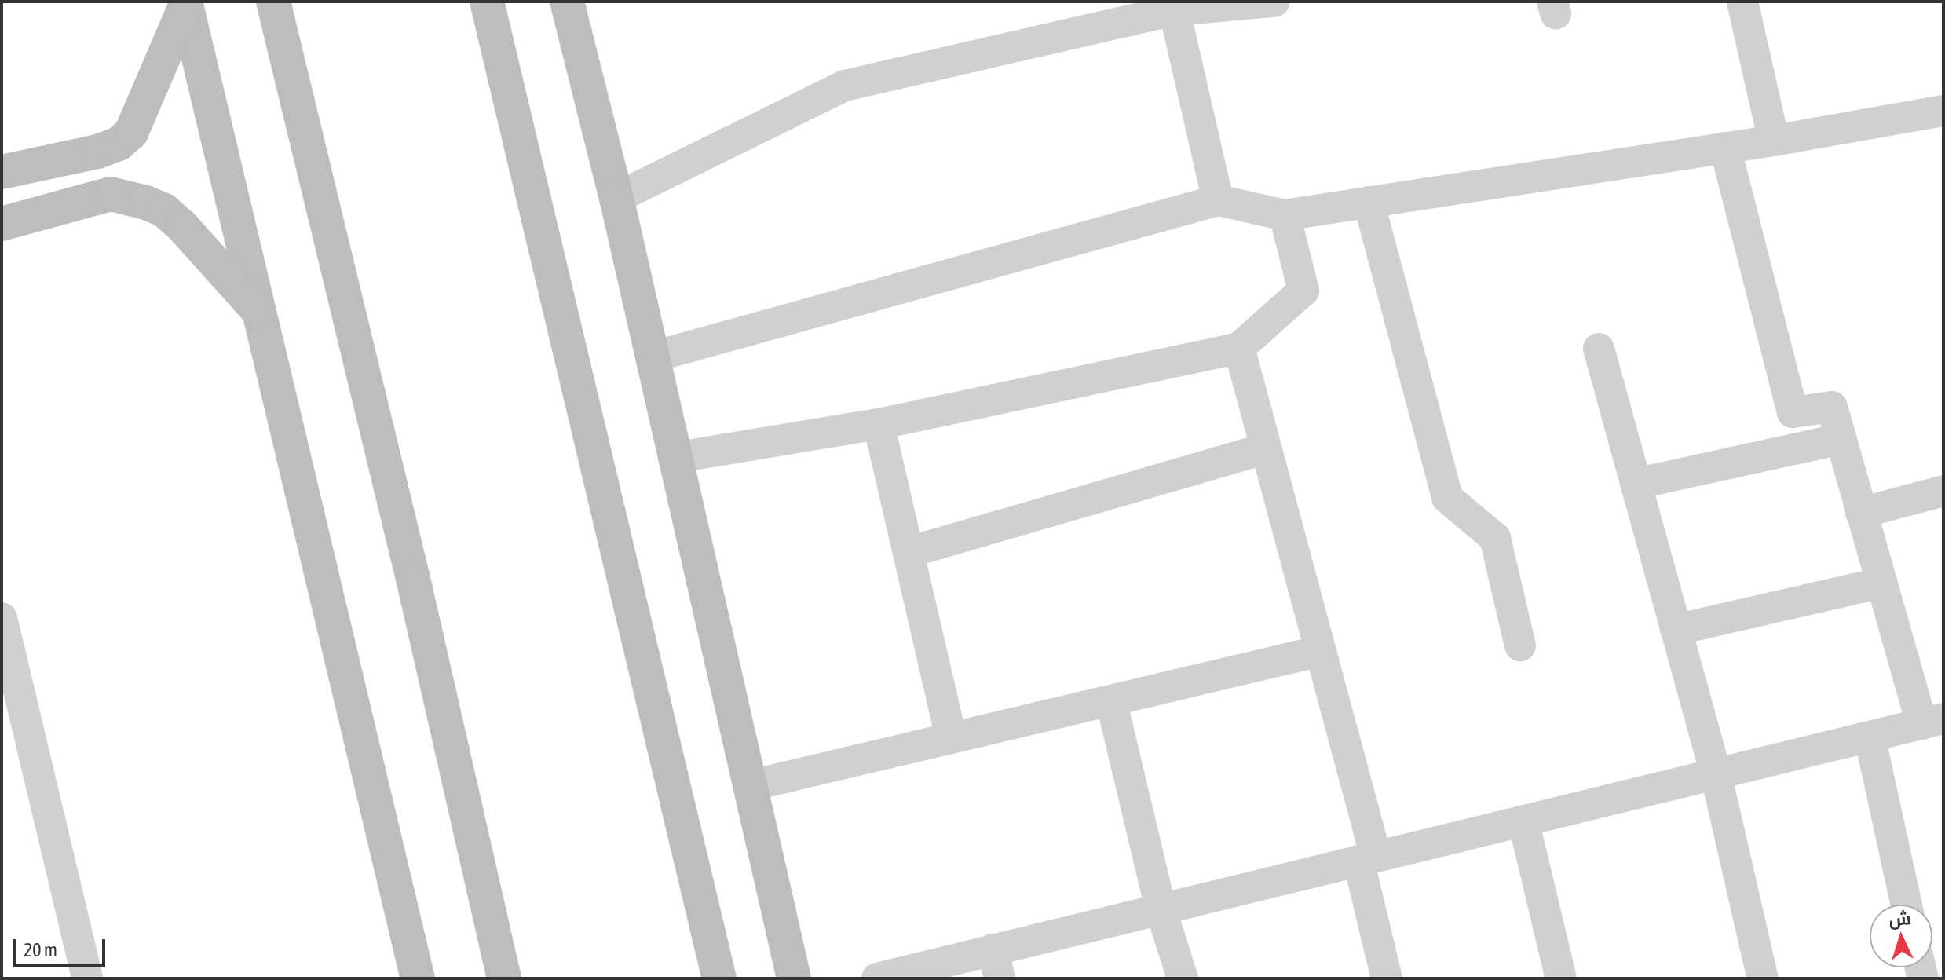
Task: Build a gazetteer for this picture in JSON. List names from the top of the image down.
{
  "scale_bar": "20 m",
  "north": "top"
}
